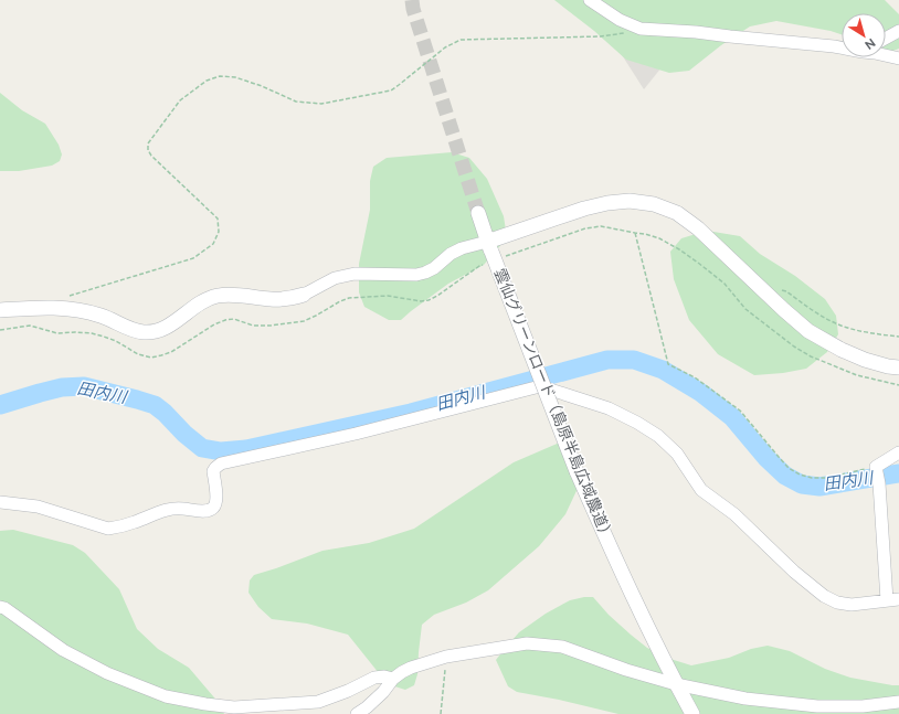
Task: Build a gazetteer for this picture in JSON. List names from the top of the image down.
{
  "streets": {
    "street": ["雲仙グリーンロード（島原半島広域農道）"]
  },
  "water": ["田内川"],
  "north": "bottom right"
}
